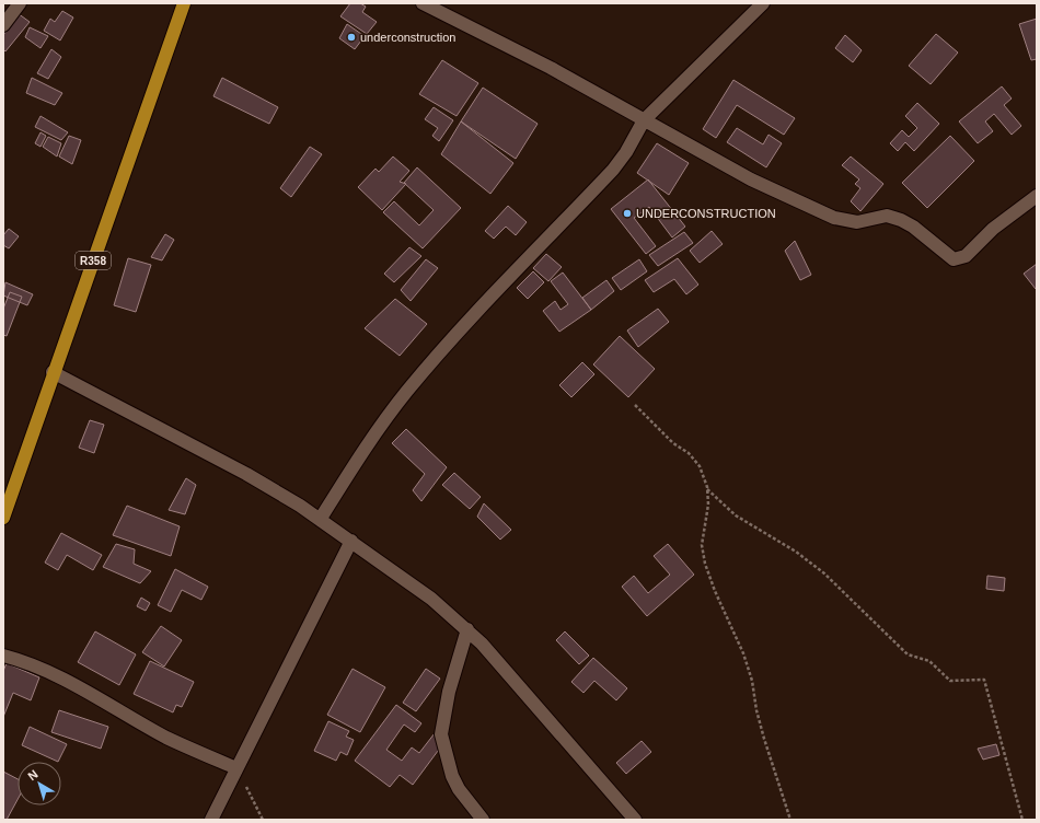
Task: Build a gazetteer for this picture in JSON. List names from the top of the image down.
{
  "streets": {
    "main road": ["R358"]
  },
  "places": ["underconstruction", "UNDERCONSTRUCTION"],
  "north": "top left"
}
